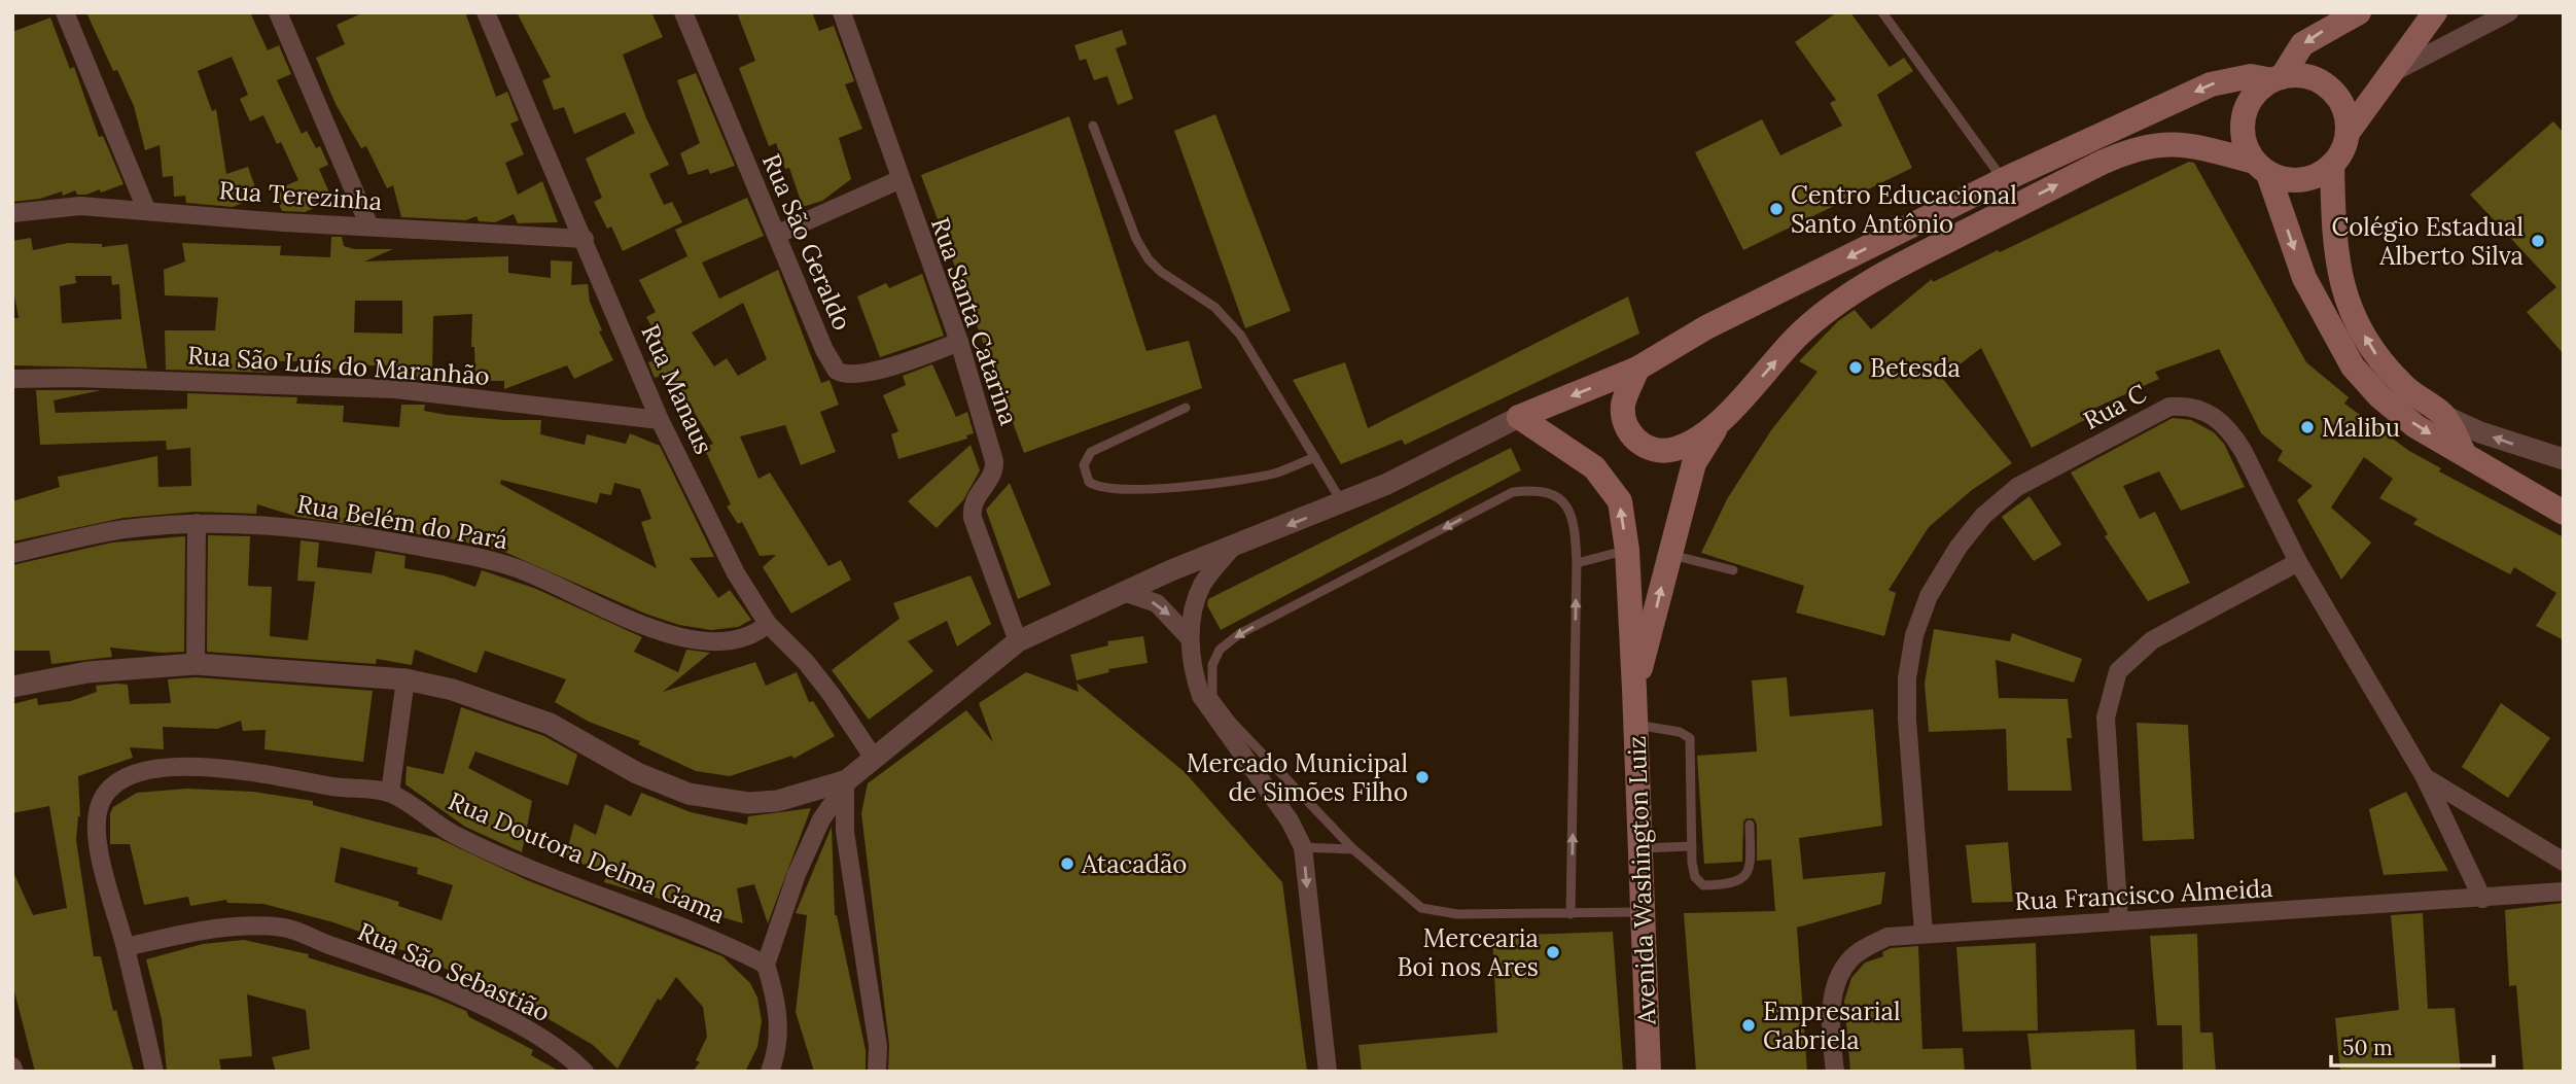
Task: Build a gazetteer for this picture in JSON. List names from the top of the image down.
{
  "streets": {
    "main road": ["Avenida Washington Luiz"],
    "street": [
      "Rua Terezinha",
      "Rua São Geraldo",
      "Rua Santa Catarina",
      "Rua São Luís do Maranhão",
      "Rua Manaus",
      "Rua C",
      "Rua Belém do Pará",
      "Rua Doutora Delma Gama",
      "Rua Francisco Almeida",
      "Rua São Sebastião"
    ]
  },
  "crossings": [
    ["Rua Terezinha", "Rua Manaus"],
    ["Rua São Geraldo", "Rua Santa Catarina"],
    ["Rua São Luís do Maranhão", "Rua Manaus"],
    ["Rua Manaus", "Rua Belém do Pará"],
    ["Rua C", "Rua Francisco Almeida"],
    ["Rua Doutora Delma Gama", "Rua São Sebastião"]
  ],
  "places": [
    "Centro Educacional Santo Antônio",
    "Colégio Estadual Alberto Silva",
    "Betesda",
    "Malibu",
    "Mercado Municipal de Simões Filho",
    "Atacadão",
    "Mercearia Boi nos Ares",
    "Empresarial Gabriela"
  ],
  "scale_bar": "50 m"
}
